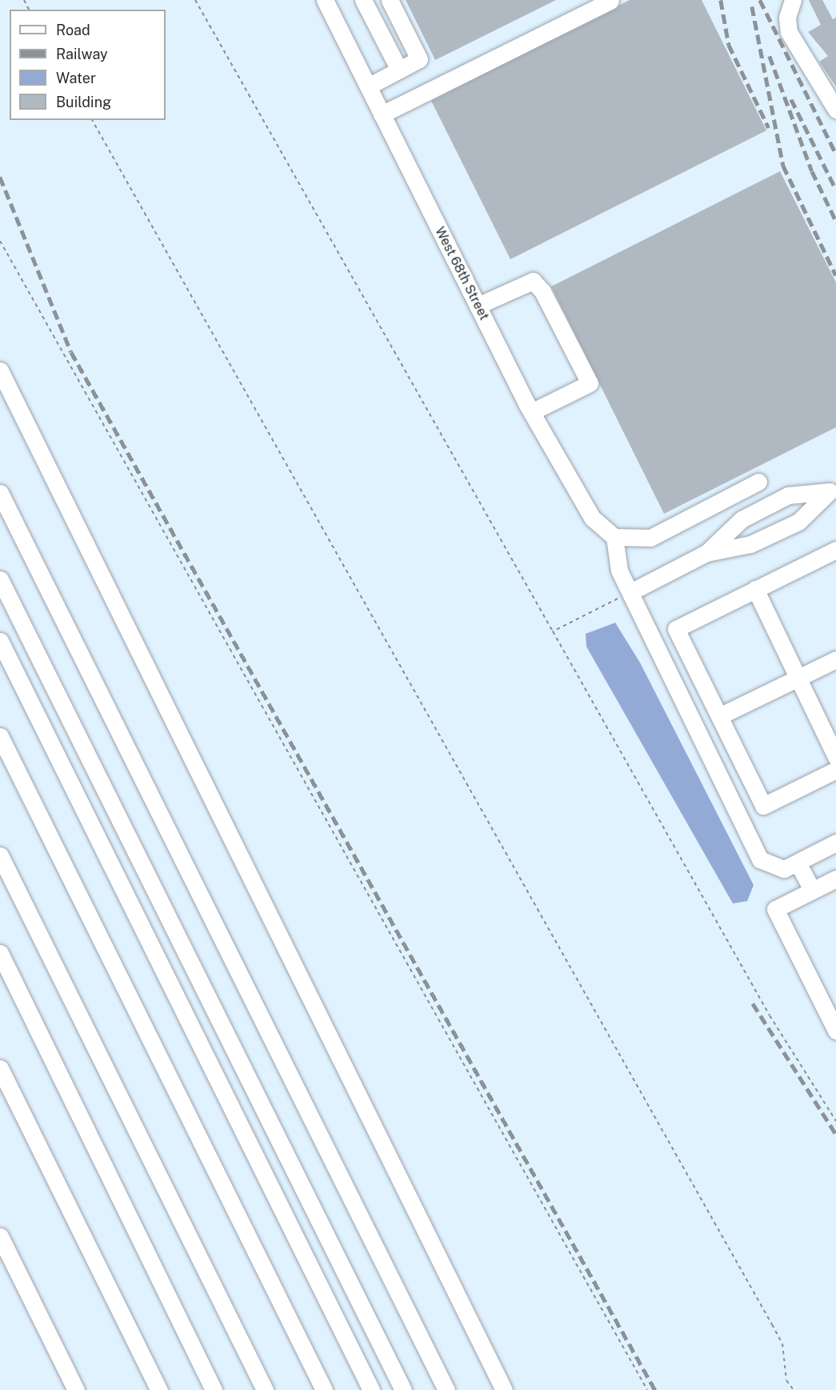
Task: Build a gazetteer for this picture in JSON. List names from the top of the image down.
{
  "streets": {
    "street": ["West 68th Street"]
  },
  "legend": [
    "Road",
    "Railway",
    "Water",
    "Building"
  ]
}
